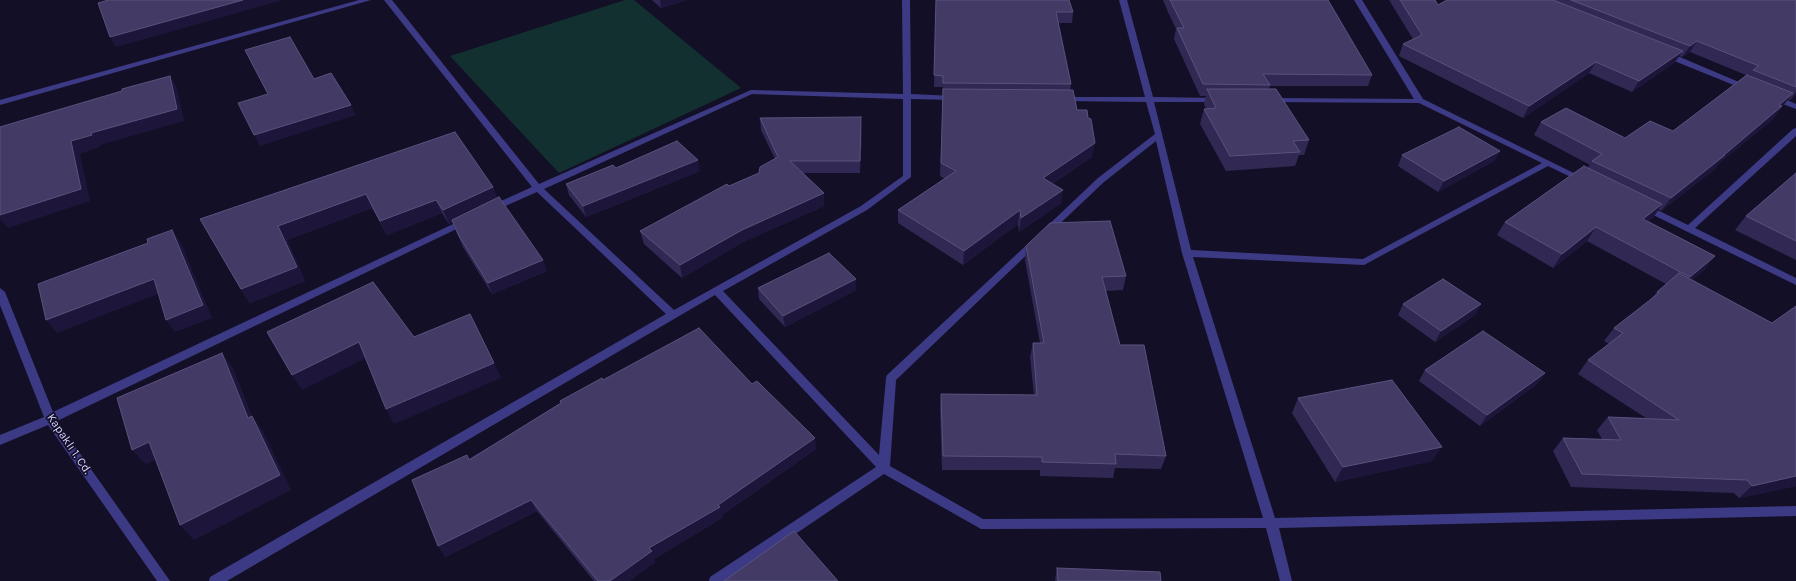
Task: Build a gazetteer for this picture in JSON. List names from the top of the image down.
{
  "streets": {
    "street": ["Kapaklı 1. Cd."]
  }
}
